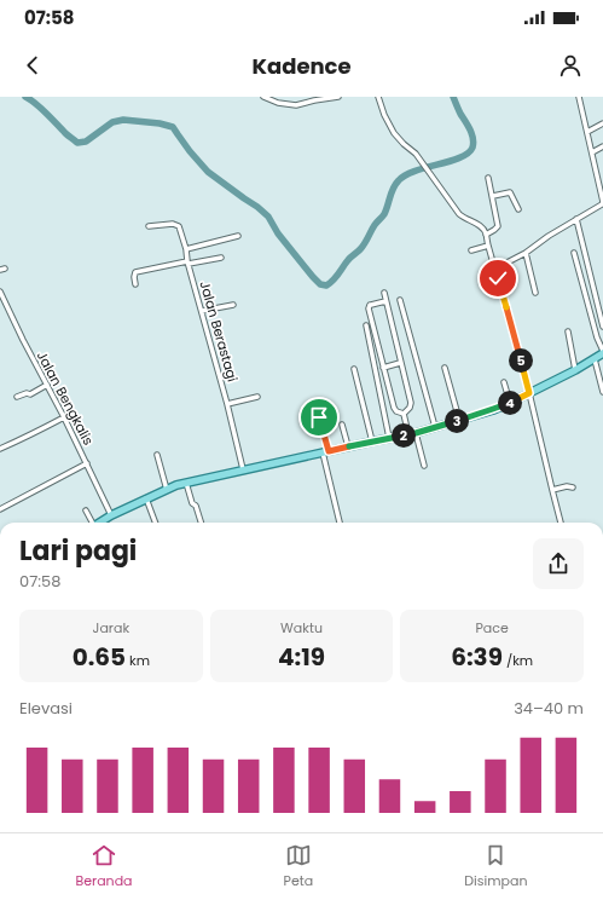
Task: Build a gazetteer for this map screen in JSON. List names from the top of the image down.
{
  "streets": {
    "street": ["Jalan Berastagi", "Jalan Bengkalis"]
  },
  "page": {
    "status": "07:58",
    "header": "Kadence",
    "pins": [
      "5",
      "4",
      "3",
      "2"
    ],
    "heading": ["Lari pagi", "07:58"],
    "stats": [
      ["Jarak", "0.65 km"],
      ["Waktu", "4:19"],
      ["Pace", "6:39 /km"]
    ],
    "chart": ["Elevasi", "34–40 m"],
    "tabs": ["Beranda", "Peta", "Disimpan"]
  }
}
